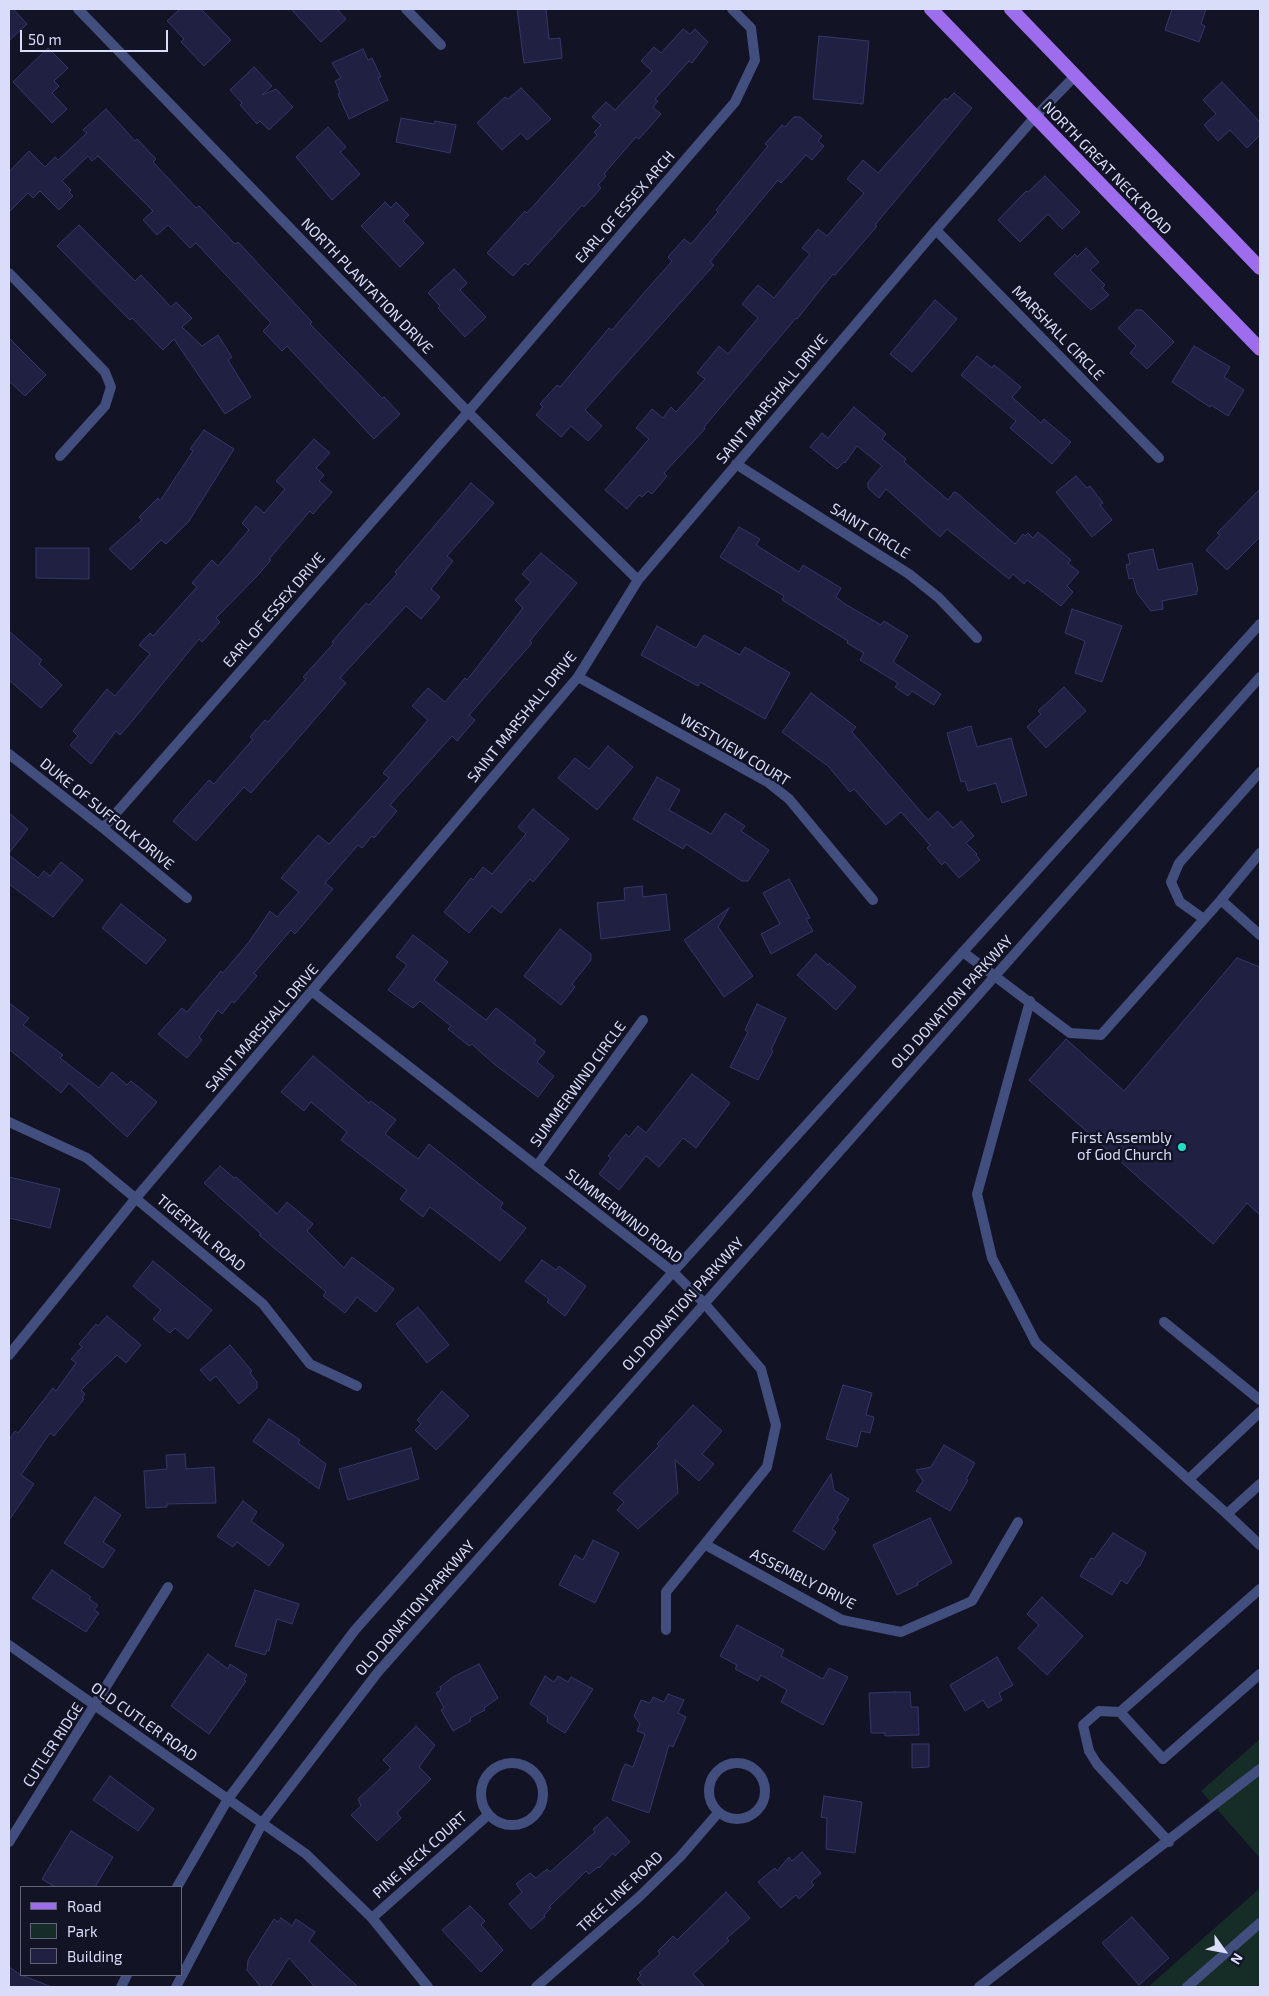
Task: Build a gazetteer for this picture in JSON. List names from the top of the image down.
{
  "streets": {
    "main road": ["NORTH GREAT NECK ROAD"],
    "street": [
      "EARL OF ESSEX ARCH",
      "NORTH PLANTATION DRIVE",
      "MARSHALL CIRCLE",
      "SAINT MARSHALL DRIVE",
      "SAINT CIRCLE",
      "EARL OF ESSEX DRIVE",
      "WESTVIEW COURT",
      "DUKE OF SUFFOLK DRIVE",
      "OLD DONATION PARKWAY",
      "SUMMERWIND CIRCLE",
      "SUMMERWIND ROAD",
      "TIGERTAIL ROAD",
      "ASSEMBLY DRIVE",
      "OLD CUTLER ROAD",
      "CUTLER RIDGE",
      "PINE NECK COURT",
      "TREE LINE ROAD"
    ]
  },
  "crossings": [
    ["NORTH GREAT NECK ROAD", "SAINT MARSHALL DRIVE"],
    ["EARL OF ESSEX ARCH", "NORTH PLANTATION DRIVE"],
    ["EARL OF ESSEX ARCH", "EARL OF ESSEX DRIVE"],
    ["NORTH PLANTATION DRIVE", "SAINT MARSHALL DRIVE"],
    ["NORTH PLANTATION DRIVE", "EARL OF ESSEX DRIVE"],
    ["MARSHALL CIRCLE", "SAINT MARSHALL DRIVE"],
    ["SAINT MARSHALL DRIVE", "SAINT CIRCLE"],
    ["SAINT MARSHALL DRIVE", "WESTVIEW COURT"],
    ["SAINT MARSHALL DRIVE", "SUMMERWIND ROAD"],
    ["SAINT MARSHALL DRIVE", "TIGERTAIL ROAD"],
    ["EARL OF ESSEX DRIVE", "DUKE OF SUFFOLK DRIVE"],
    ["OLD DONATION PARKWAY", "SUMMERWIND ROAD"],
    ["OLD DONATION PARKWAY", "OLD CUTLER ROAD"],
    ["SUMMERWIND CIRCLE", "SUMMERWIND ROAD"],
    ["SUMMERWIND ROAD", "ASSEMBLY DRIVE"],
    ["OLD CUTLER ROAD", "CUTLER RIDGE"],
    ["OLD CUTLER ROAD", "PINE NECK COURT"]
  ],
  "places": ["First Assembly of God Church"],
  "legend": ["Road", "Park", "Building"],
  "scale_bar": "50 m",
  "north": "bottom right"
}
